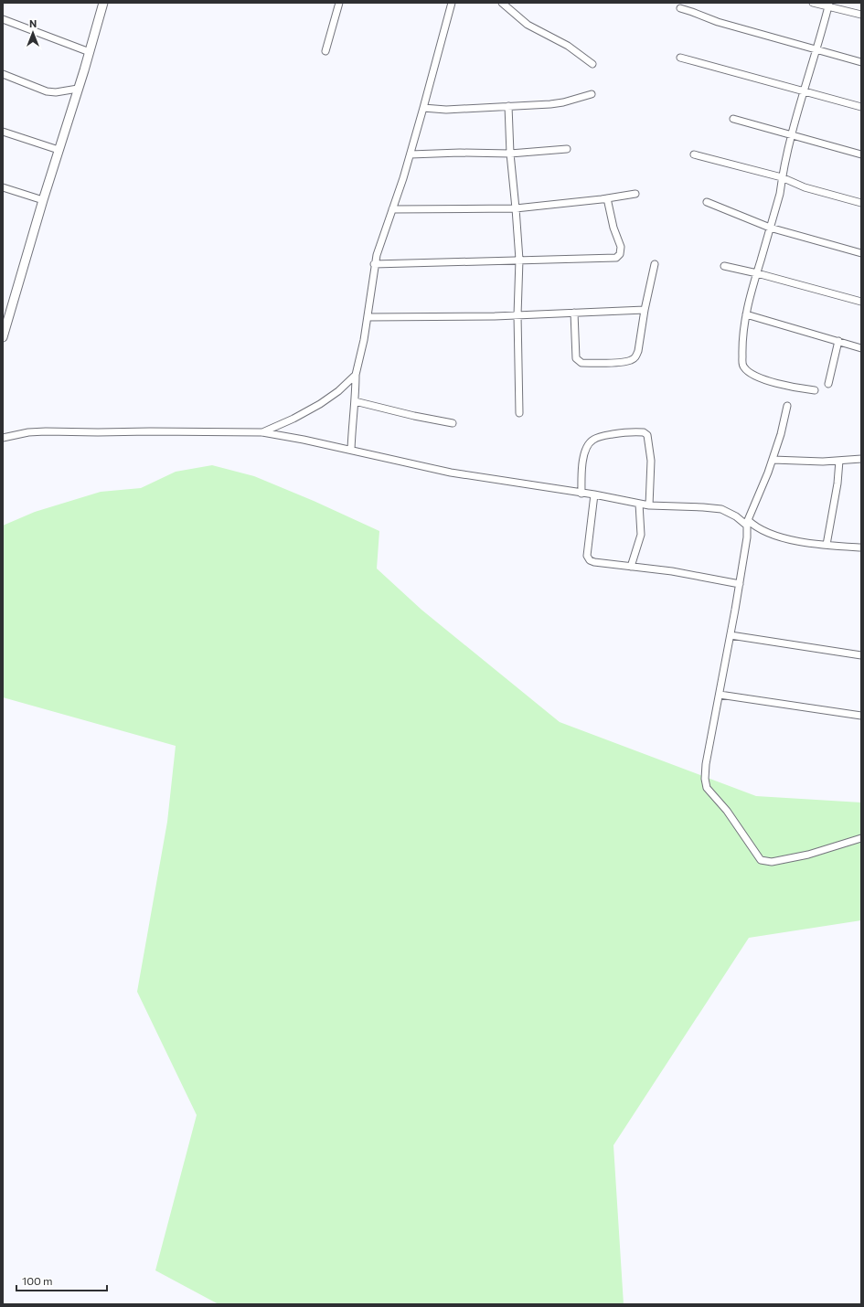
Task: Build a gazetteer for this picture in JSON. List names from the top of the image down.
{
  "scale_bar": "100 m",
  "north": "top"
}
